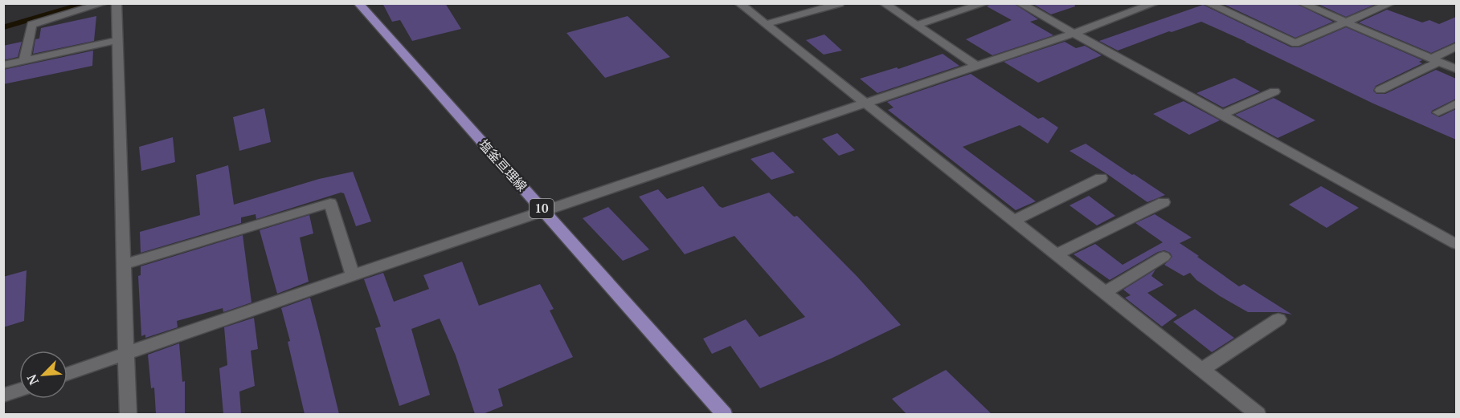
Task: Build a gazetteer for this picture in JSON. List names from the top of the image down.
{
  "streets": {
    "main road": ["塩釜亘理線", "10"]
  },
  "north": "bottom left"
}
